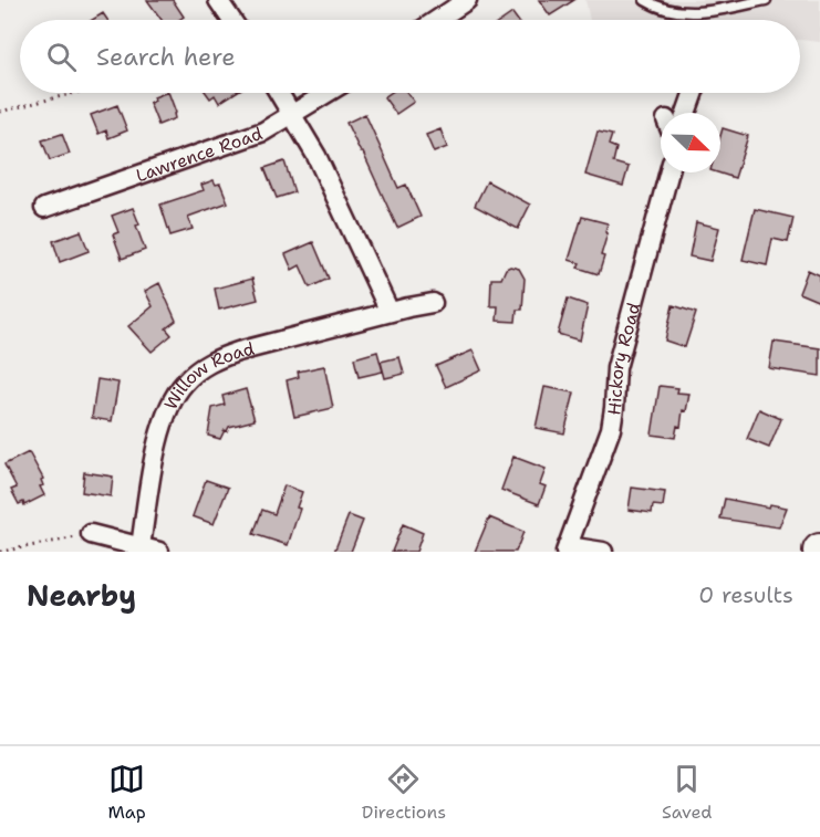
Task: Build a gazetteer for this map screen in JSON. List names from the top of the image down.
{
  "streets": {
    "street": ["Lawrence Road", "Hickory Road", "Willow Road"]
  },
  "north": "bottom right",
  "page": {
    "search": "Search here",
    "heading": ["Nearby", "0 results"],
    "nav": ["Map", "Directions", "Saved"]
  }
}
